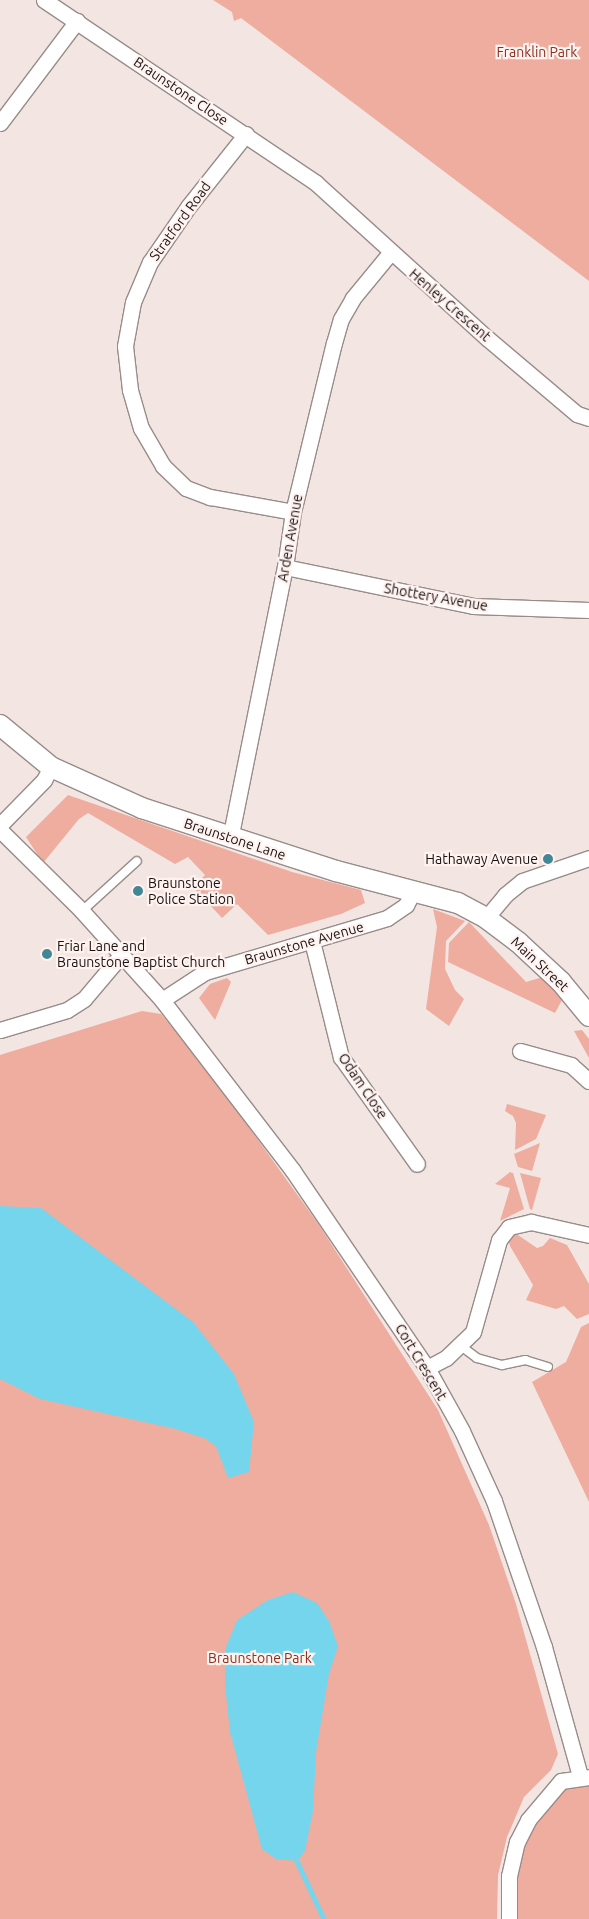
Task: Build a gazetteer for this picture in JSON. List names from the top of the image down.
{
  "streets": {
    "street": [
      "Braunstone Close",
      "Stratford Road",
      "Henley Crescent",
      "Arden Avenue",
      "Shottery Avenue",
      "Braunstone Lane",
      "Braunstone Avenue",
      "Main Street",
      "Odam Close",
      "Cort Crescent"
    ]
  },
  "crossings": [
    ["Braunstone Close", "Stratford Road"],
    ["Braunstone Close", "Henley Crescent"],
    ["Stratford Road", "Arden Avenue"],
    ["Henley Crescent", "Arden Avenue"],
    ["Arden Avenue", "Shottery Avenue"],
    ["Arden Avenue", "Braunstone Lane"],
    ["Braunstone Lane", "Braunstone Avenue"],
    ["Braunstone Lane", "Main Street"],
    ["Braunstone Avenue", "Odam Close"],
    ["Braunstone Avenue", "Cort Crescent"]
  ],
  "parks": ["Franklin Park", "Braunstone Park"],
  "places": ["Hathaway Avenue", "Braunstone Police Station", "Friar Lane and Braunstone Baptist Church"]
}
